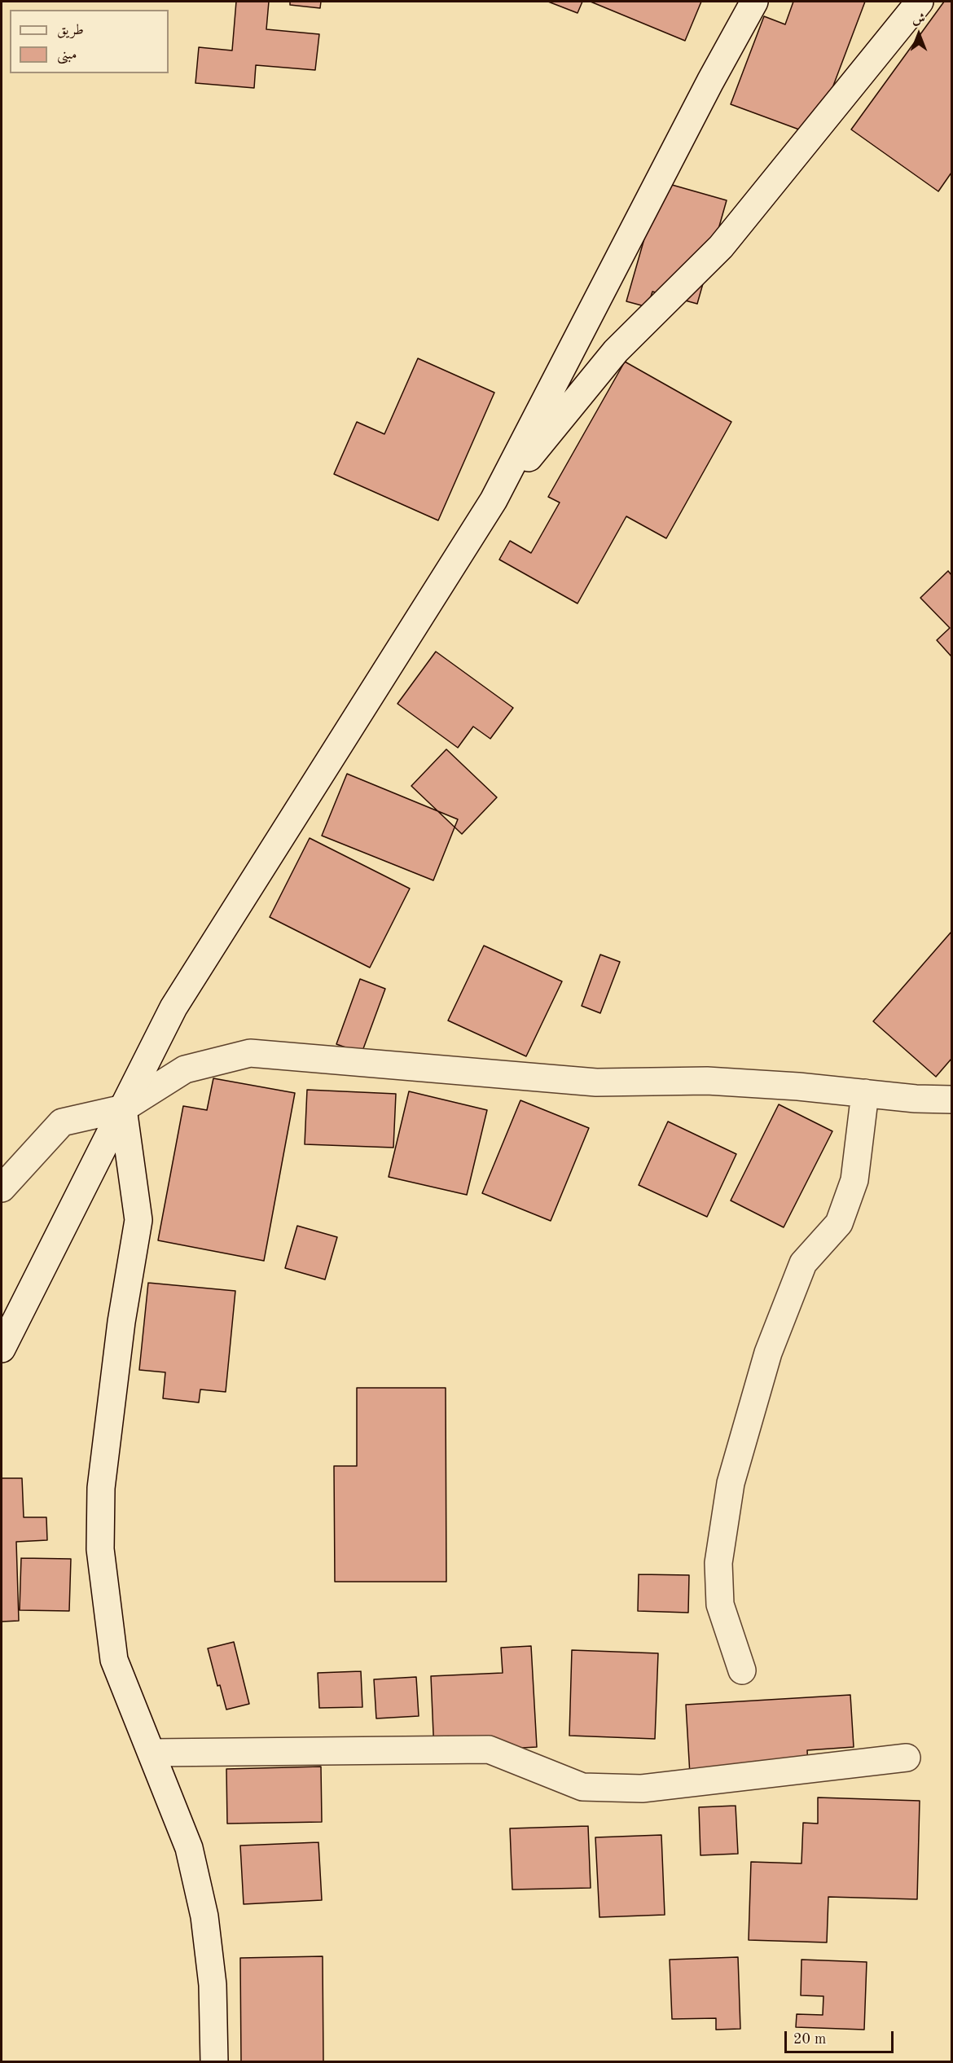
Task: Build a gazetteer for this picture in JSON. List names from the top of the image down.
{
  "legend": ["طريق", "مبنى"],
  "scale_bar": "20 m",
  "north": "top"
}
